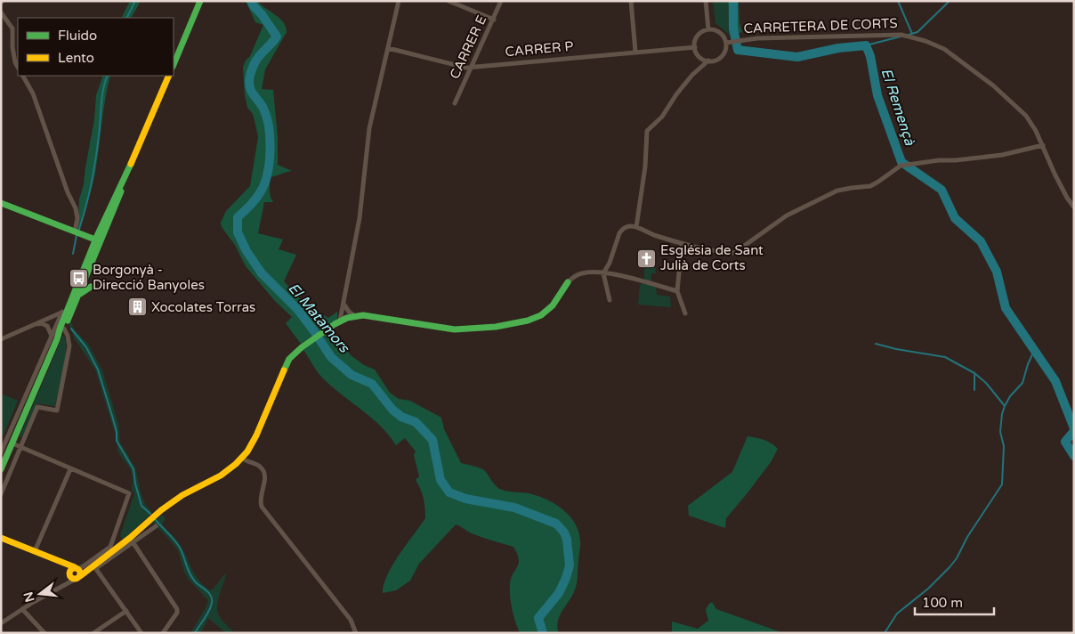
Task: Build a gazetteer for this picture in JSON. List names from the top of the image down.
{
  "streets": {
    "street": ["CARRETERA DE CORTS", "CARRER E", "CARRER P"]
  },
  "crossings": [
    ["CARRETERA DE CORTS", "CARRER P"],
    ["CARRER E", "CARRER P"]
  ],
  "water": ["El Remençà", "El Matamors"],
  "places": {
    "church": ["Església de Sant Julià de Corts"],
    "bus stop": ["Borgonyà - Direcció Banyoles"],
    "building": ["Xocolates Torras"]
  },
  "legend": ["Fluido", "Lento"],
  "scale_bar": "100 m",
  "north": "left"
}
